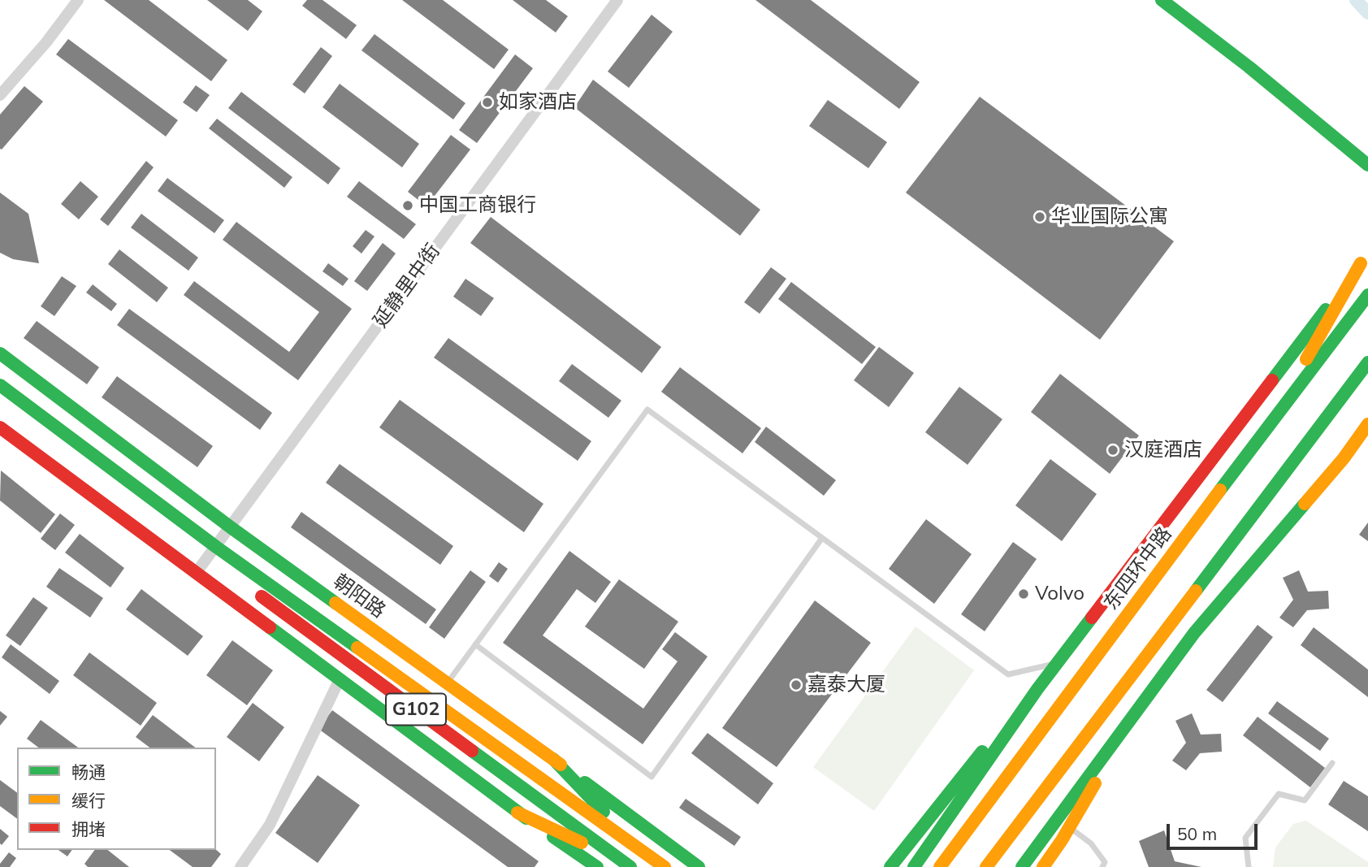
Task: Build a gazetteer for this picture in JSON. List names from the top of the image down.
{
  "streets": {
    "main road": ["东四环中路", "朝阳路", "G102"],
    "street": ["延静里中街"]
  },
  "crossings": [
    ["延静里中街", "朝阳路"],
    ["延静里中街", "G102"]
  ],
  "places": [
    "如家酒店",
    "中国工商银行",
    "华业国际公寓",
    "汉庭酒店",
    "Volvo",
    "嘉泰大厦"
  ],
  "legend": ["畅通", "缓行", "拥堵"],
  "scale_bar": "50 m"
}
